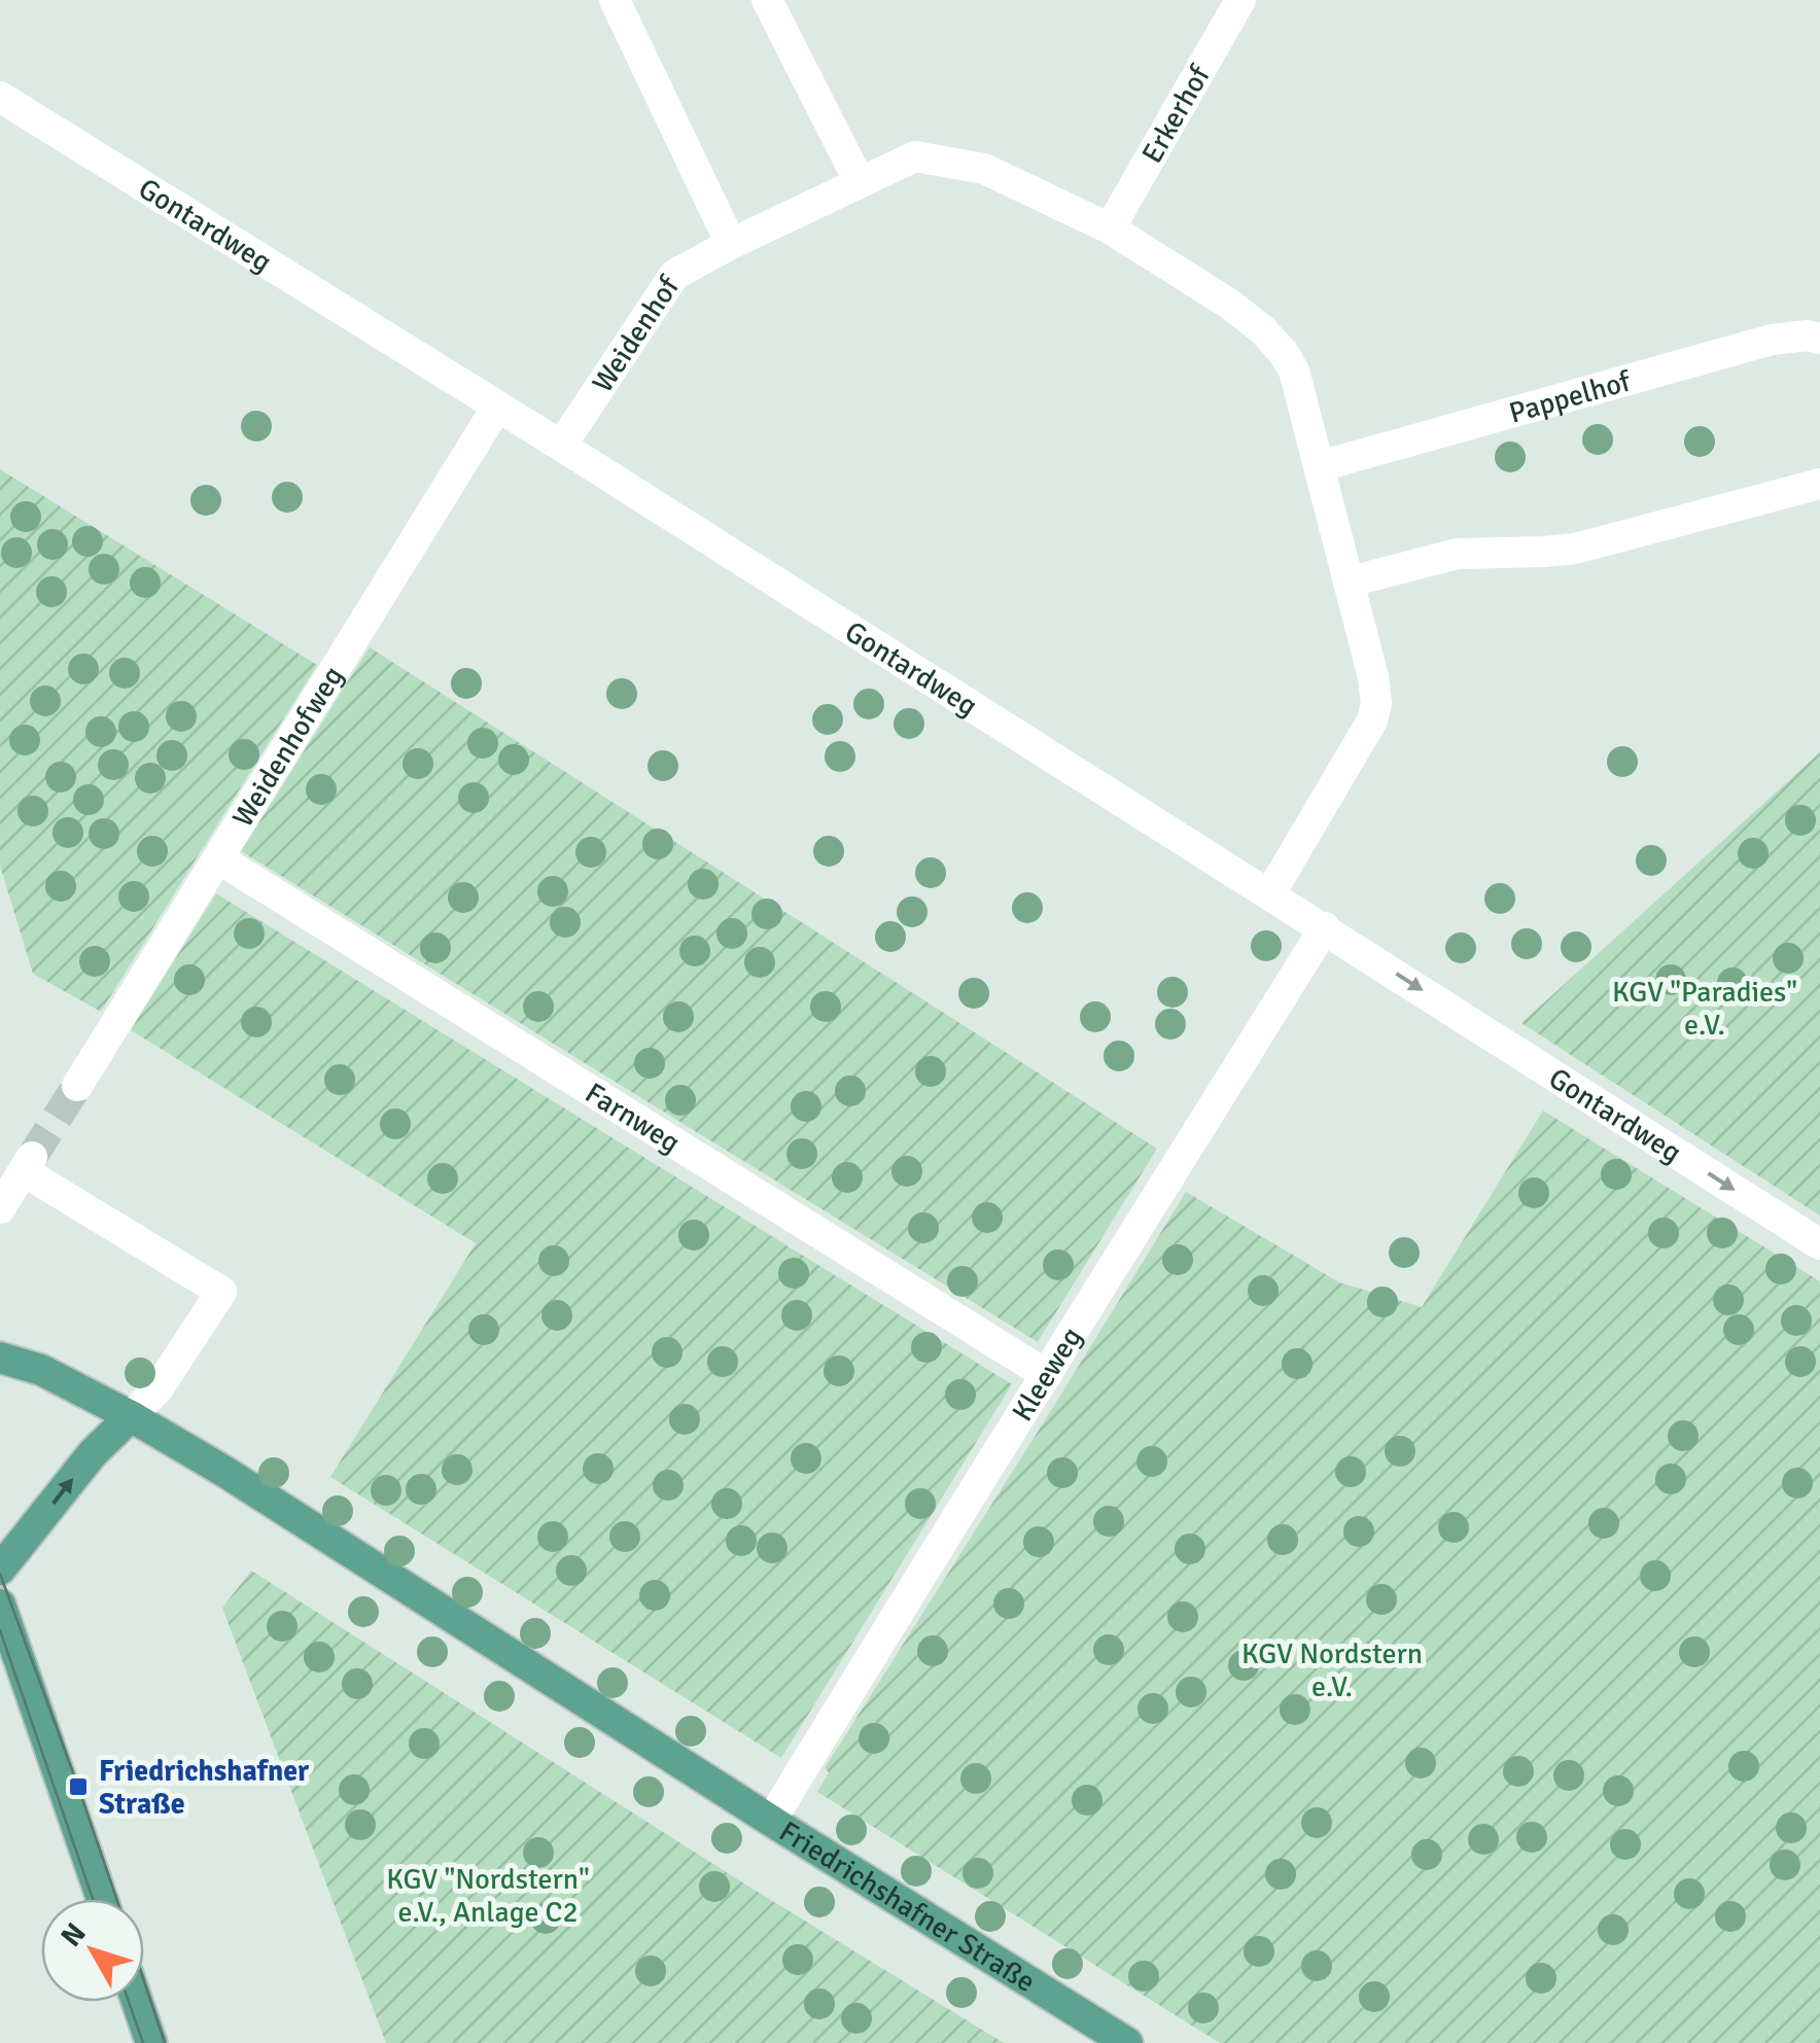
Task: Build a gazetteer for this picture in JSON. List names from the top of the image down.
{
  "streets": {
    "main road": ["Friedrichshafner Straße"],
    "street": [
      "Erkerhof",
      "Gontardweg",
      "Weidenhof",
      "Pappelhof",
      "Weidenhofweg",
      "Farnweg",
      "Kleeweg"
    ]
  },
  "crossings": [
    ["Erkerhof", "Weidenhof"],
    ["Gontardweg", "Weidenhof"],
    ["Gontardweg", "Weidenhofweg"],
    ["Gontardweg", "Kleeweg"],
    ["Weidenhofweg", "Farnweg"],
    ["Farnweg", "Kleeweg"],
    ["Kleeweg", "Friedrichshafner Straße"]
  ],
  "parks": ["KGV \"Paradies\" e.V.", "KGV Nordstern e.V.", "KGV \"Nordstern\" e.V., Anlage C2"],
  "places": {
    "transit": ["Friedrichshafner Straße"]
  },
  "north": "top left"
}
